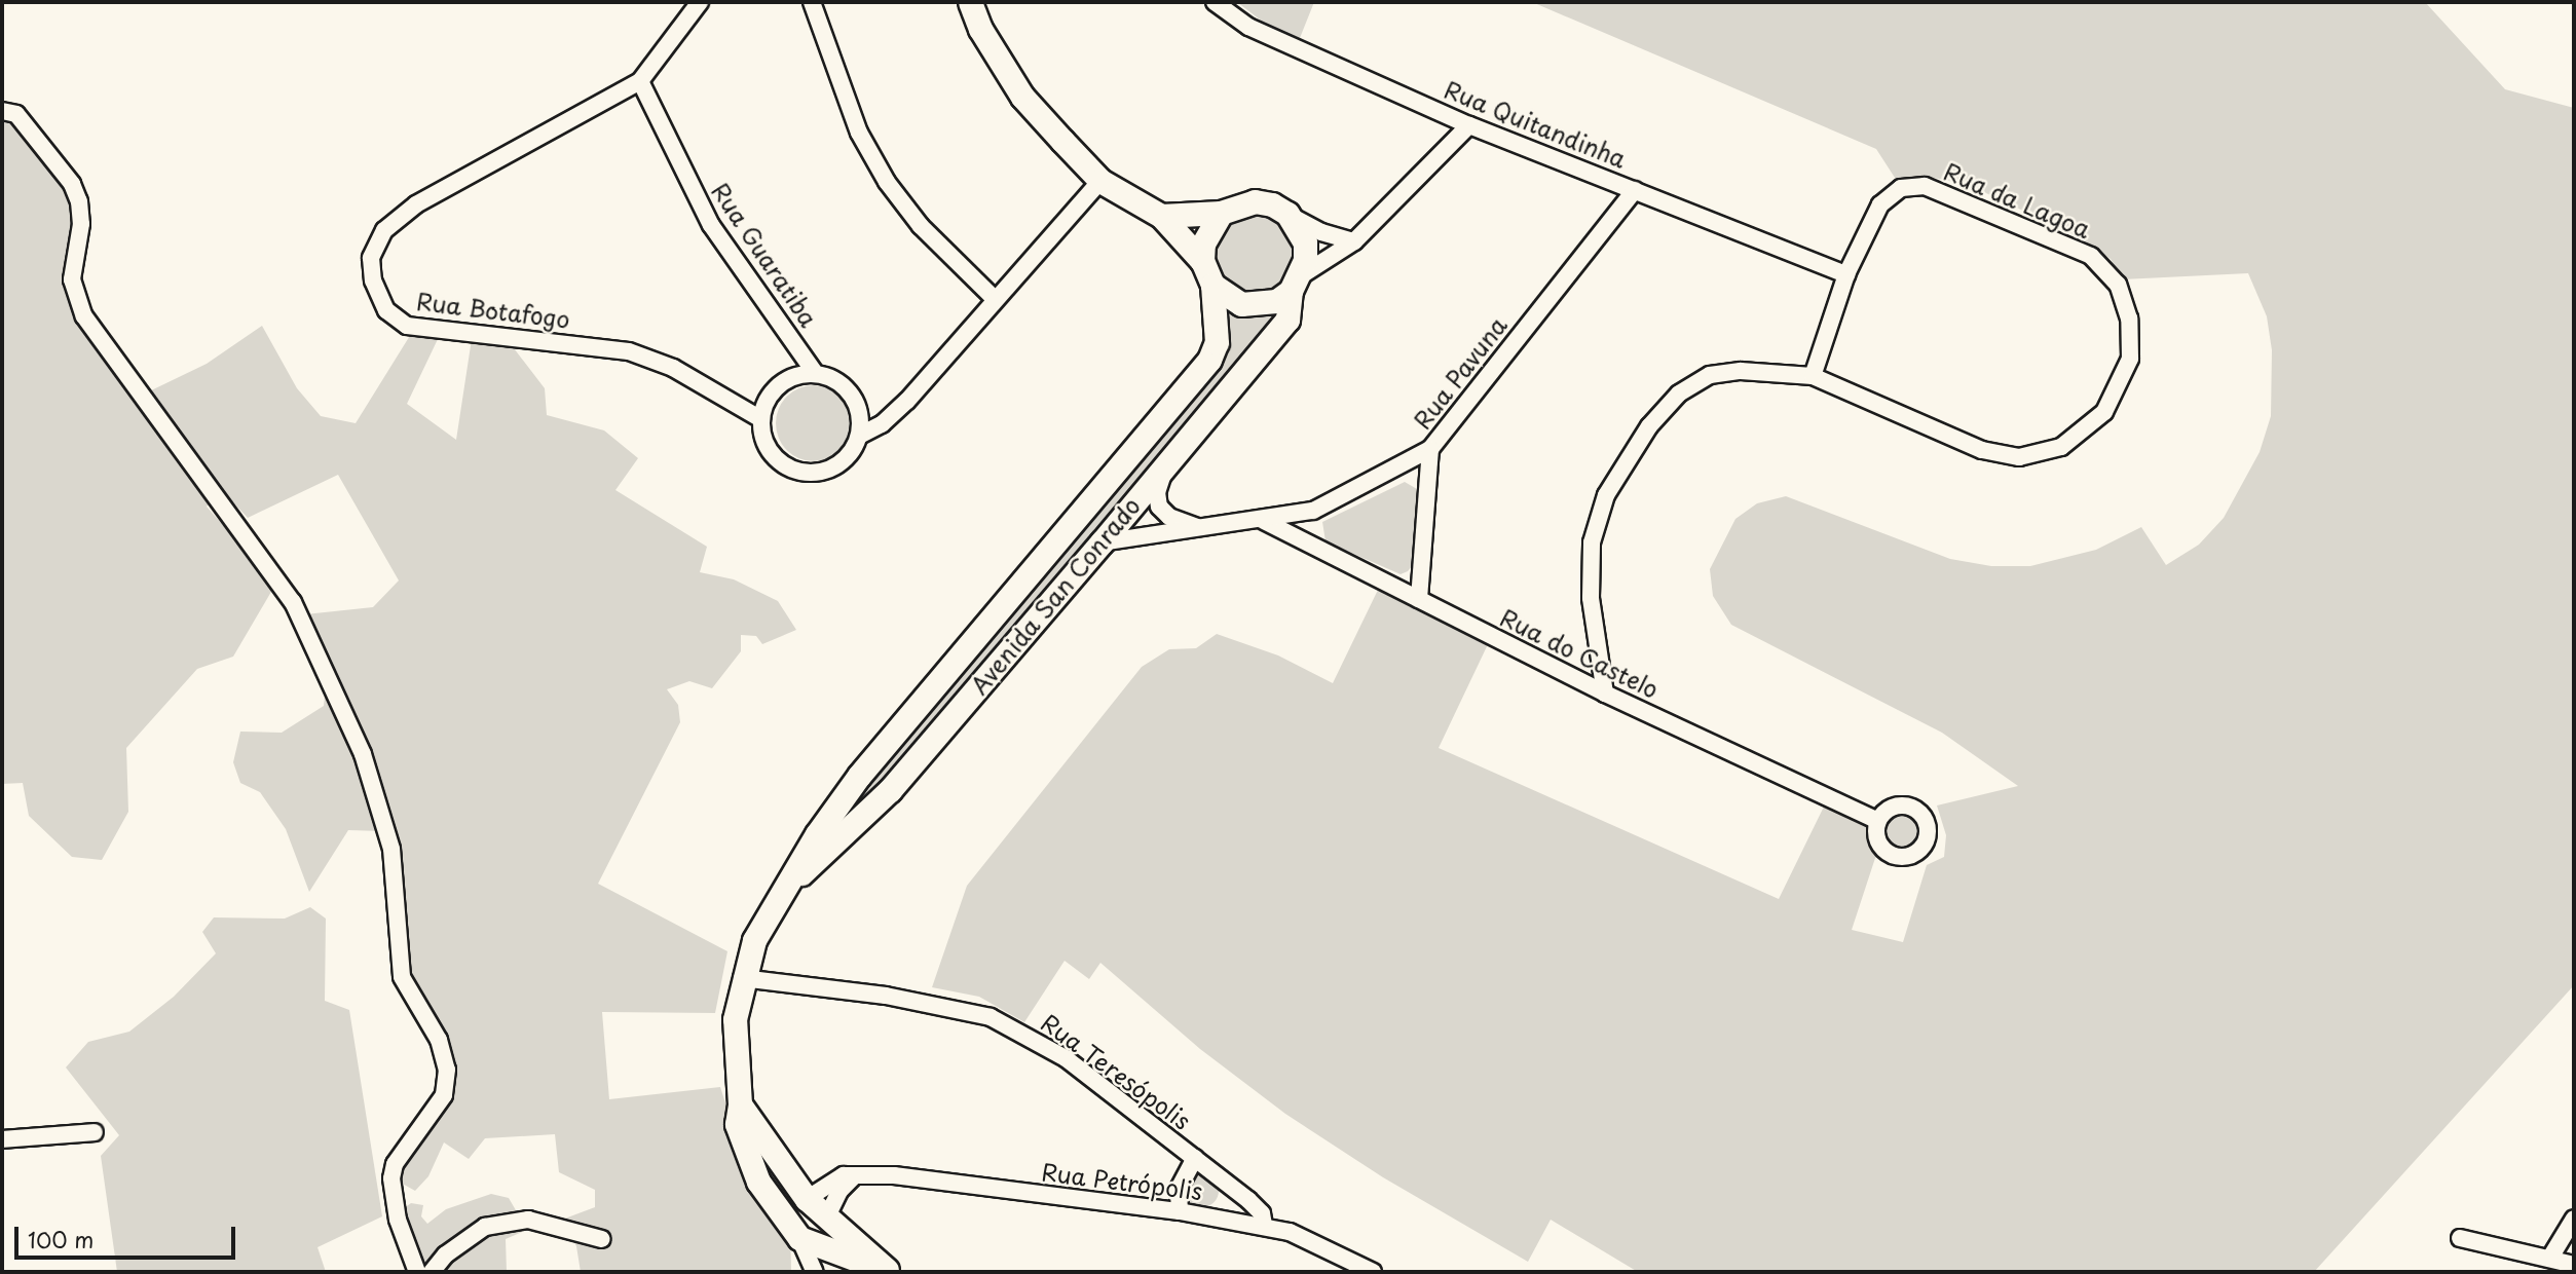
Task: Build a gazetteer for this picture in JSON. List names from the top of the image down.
{
  "streets": {
    "street": [
      "Rua Quitandinha",
      "Rua da Lagoa",
      "Rua Guaratiba",
      "Rua Botafogo",
      "Rua Pavuna",
      "Avenida San Conrado",
      "Rua do Castelo",
      "Rua Teresópolis",
      "Rua Petrópolis"
    ]
  },
  "crossings": [
    ["Rua Quitandinha", "Rua da Lagoa"],
    ["Rua Quitandinha", "Rua Pavuna"],
    ["Rua da Lagoa", "Rua do Castelo"],
    ["Rua Guaratiba", "Rua Botafogo"],
    ["Rua Pavuna", "Avenida San Conrado"],
    ["Rua Pavuna", "Rua do Castelo"],
    ["Avenida San Conrado", "Rua Teresópolis"],
    ["Rua Teresópolis", "Rua Petrópolis"]
  ],
  "scale_bar": "100 m"
}
